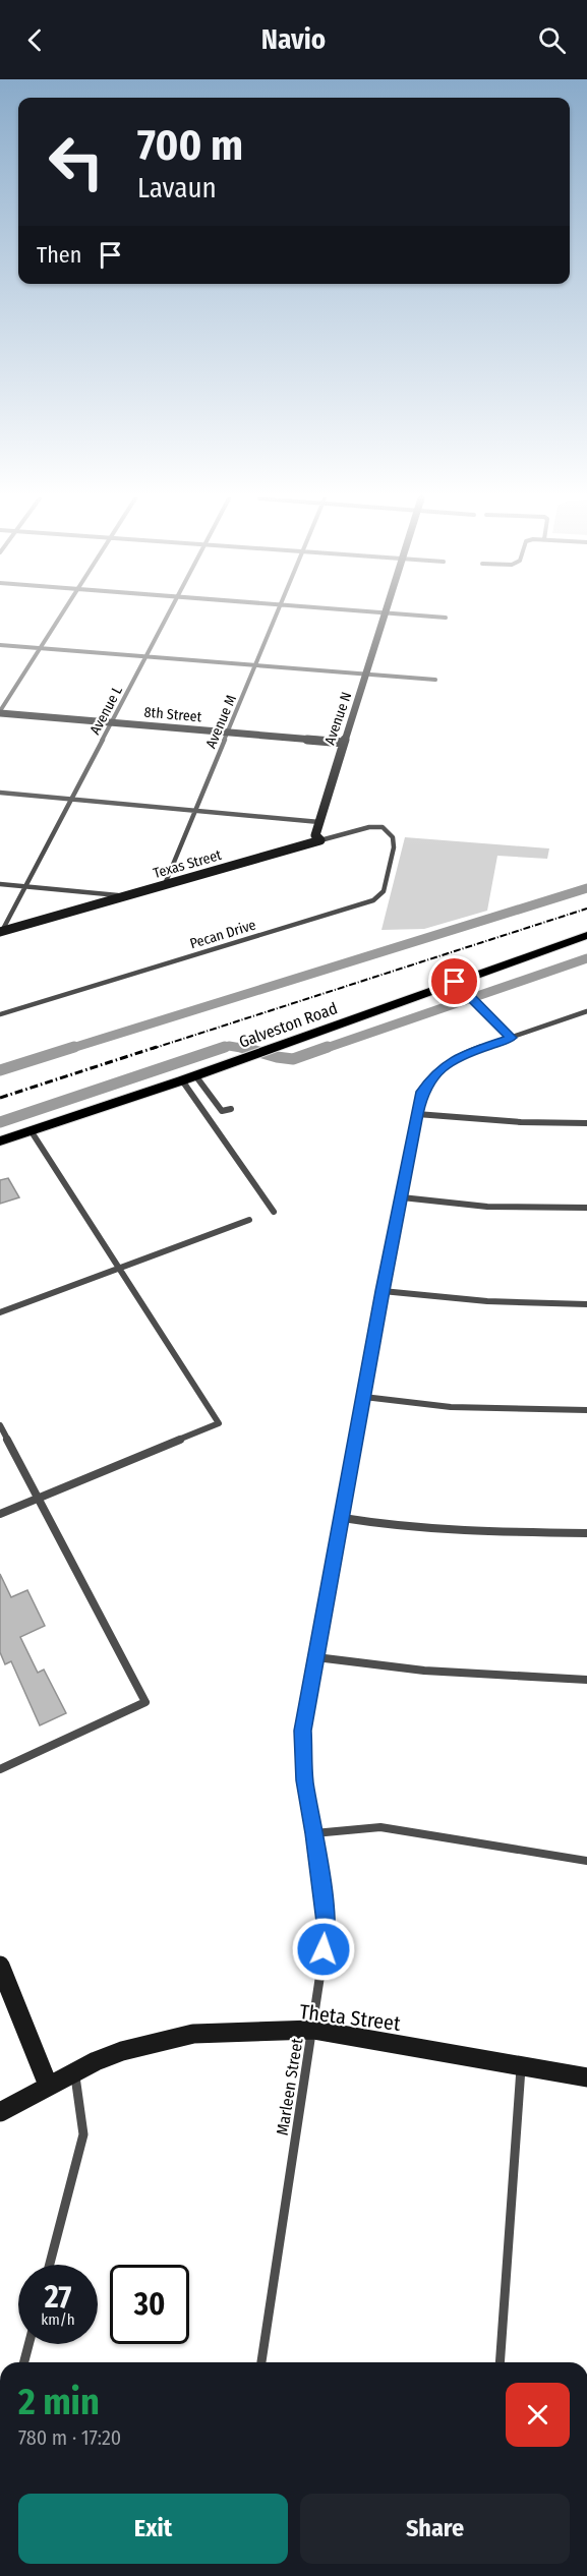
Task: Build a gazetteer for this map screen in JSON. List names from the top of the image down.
{
  "streets": {
    "main road": ["Galveston Road"],
    "street": [
      "Avenue L",
      "8th Street",
      "Avenue N",
      "Avenue M",
      "Texas Street",
      "Pecan Drive",
      "Theta Street",
      "Marleen Street"
    ]
  },
  "crossings": [
    ["Avenue L", "8th Street"],
    ["Avenue L", "Texas Street"],
    ["8th Street", "Avenue N"],
    ["8th Street", "Avenue M"],
    ["Avenue N", "Texas Street"],
    ["Avenue M", "Texas Street"],
    ["Texas Street", "Pecan Drive"],
    ["Theta Street", "Marleen Street"]
  ],
  "page": {
    "header": "Navio",
    "turn": ["700 m", "Lavaun"],
    "then": "Then",
    "speed": "27 km/h",
    "limit": "30",
    "heading": ["2 min", "780 m · 17:20"],
    "buttons": ["Exit", "Share"]
  }
}
